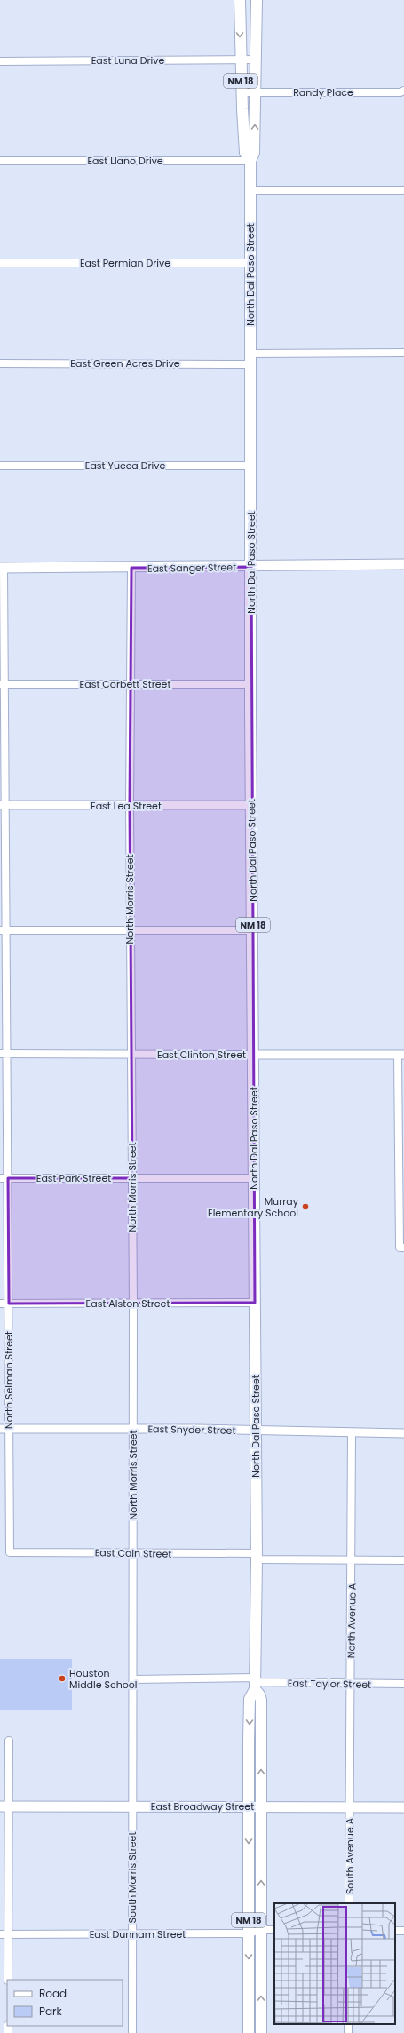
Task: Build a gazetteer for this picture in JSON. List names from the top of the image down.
{
  "streets": {
    "main road": [
      "NM 18",
      "North Dal Paso Street",
      "East Sanger Street",
      "East Broadway Street"
    ],
    "street": [
      "East Luna Drive",
      "Randy Place",
      "East Llano Drive",
      "East Permian Drive",
      "East Green Acres Drive",
      "East Yucca Drive",
      "East Corbett Street",
      "East Lea Street",
      "North Morris Street",
      "East Clinton Street",
      "East Park Street",
      "East Alston Street",
      "North Selman Street",
      "East Snyder Street",
      "East Cain Street",
      "North Avenue A",
      "East Taylor Street",
      "South Avenue A",
      "South Morris Street",
      "East Dunnam Street"
    ]
  },
  "crossings": [
    ["East Luna Drive", "North Dal Paso Street"],
    ["NM 18", "North Dal Paso Street"],
    ["NM 18", "East Broadway Street"],
    ["NM 18", "East Dunnam Street"],
    ["Randy Place", "North Dal Paso Street"],
    ["East Llano Drive", "North Dal Paso Street"],
    ["East Permian Drive", "North Dal Paso Street"],
    ["North Dal Paso Street", "East Green Acres Drive"],
    ["North Dal Paso Street", "East Yucca Drive"],
    ["North Dal Paso Street", "East Sanger Street"],
    ["North Dal Paso Street", "East Corbett Street"],
    ["North Dal Paso Street", "East Lea Street"],
    ["North Dal Paso Street", "East Clinton Street"],
    ["North Dal Paso Street", "East Park Street"],
    ["North Dal Paso Street", "East Alston Street"],
    ["North Dal Paso Street", "East Snyder Street"],
    ["North Dal Paso Street", "East Cain Street"],
    ["North Dal Paso Street", "East Taylor Street"],
    ["North Dal Paso Street", "East Broadway Street"],
    ["East Sanger Street", "North Morris Street"],
    ["East Sanger Street", "North Selman Street"],
    ["East Corbett Street", "North Morris Street"],
    ["East Corbett Street", "North Selman Street"],
    ["East Lea Street", "North Morris Street"],
    ["East Lea Street", "North Selman Street"],
    ["North Morris Street", "East Clinton Street"],
    ["North Morris Street", "East Park Street"],
    ["North Morris Street", "East Alston Street"],
    ["North Morris Street", "East Snyder Street"],
    ["North Morris Street", "East Cain Street"],
    ["North Morris Street", "East Taylor Street"],
    ["North Morris Street", "East Broadway Street"],
    ["North Morris Street", "South Morris Street"],
    ["East Clinton Street", "North Selman Street"],
    ["East Park Street", "North Selman Street"],
    ["East Alston Street", "North Selman Street"],
    ["North Selman Street", "East Snyder Street"],
    ["North Selman Street", "East Cain Street"],
    ["East Snyder Street", "North Avenue A"],
    ["East Cain Street", "North Avenue A"],
    ["North Avenue A", "East Taylor Street"],
    ["North Avenue A", "East Broadway Street"],
    ["North Avenue A", "South Avenue A"],
    ["East Broadway Street", "South Avenue A"],
    ["East Broadway Street", "South Morris Street"],
    ["South Morris Street", "East Dunnam Street"]
  ],
  "places": ["Murray Elementary School", "Houston Middle School"],
  "legend": ["Road", "Park"]
}
